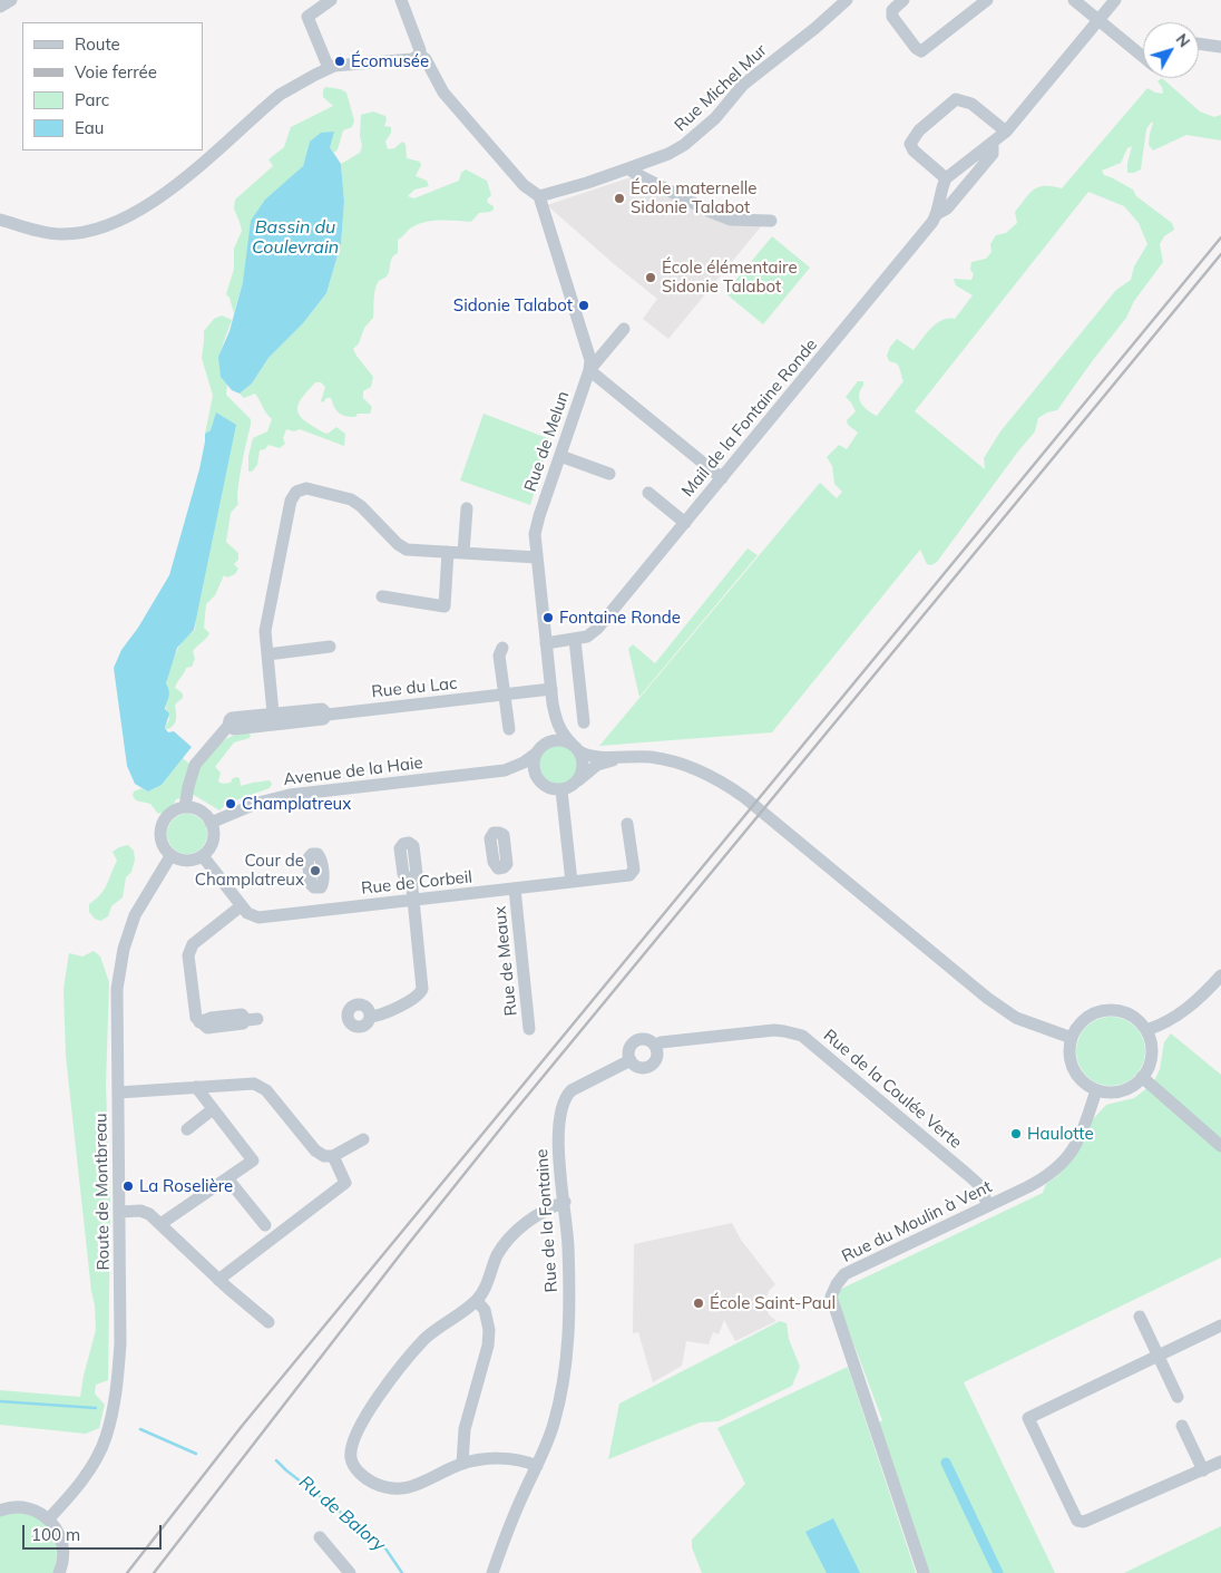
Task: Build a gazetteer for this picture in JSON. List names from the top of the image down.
{
  "streets": {
    "street": [
      "Rue Michel Mur",
      "Mail de la Fontaine Ronde",
      "Rue de Melun",
      "Rue du Lac",
      "Avenue de la Haie",
      "Rue de Corbeil",
      "Rue de Meaux",
      "Rue de la Coulée Verte",
      "Route de Montbreau",
      "Rue de la Fontaine",
      "Rue du Moulin à Vent"
    ]
  },
  "crossings": [
    ["Rue Michel Mur", "Rue de Melun"],
    ["Mail de la Fontaine Ronde", "Rue de Melun"],
    ["Rue de Melun", "Rue du Lac"],
    ["Rue de Melun", "Avenue de la Haie"],
    ["Rue du Lac", "Avenue de la Haie"],
    ["Rue du Lac", "Rue de Corbeil"],
    ["Rue du Lac", "Route de Montbreau"],
    ["Avenue de la Haie", "Rue de Corbeil"],
    ["Avenue de la Haie", "Route de Montbreau"],
    ["Rue de Corbeil", "Rue de Meaux"],
    ["Rue de Corbeil", "Route de Montbreau"],
    ["Rue de la Coulée Verte", "Rue de la Fontaine"],
    ["Rue de la Coulée Verte", "Rue du Moulin à Vent"]
  ],
  "water": ["Bassin du Coulevrain", "Ru de Balory"],
  "places": [
    "Écomusée",
    "École maternelle Sidonie Talabot",
    "École élémentaire Sidonie Talabot",
    "Sidonie Talabot",
    "Fontaine Ronde",
    "Champlatreux",
    "Cour de Champlatreux",
    "Haulotte",
    "La Roselière",
    "École Saint-Paul"
  ],
  "legend": [
    "Route",
    "Voie ferrée",
    "Parc",
    "Eau"
  ],
  "scale_bar": "100 m",
  "north": "top right"
}
